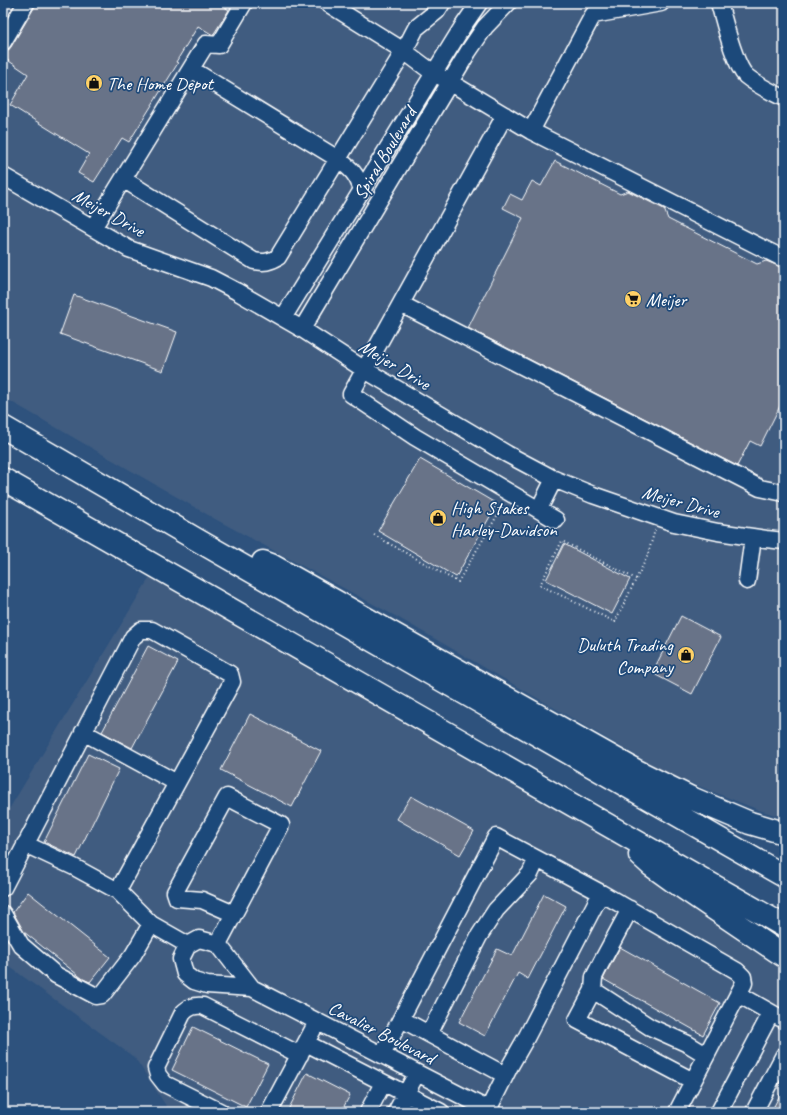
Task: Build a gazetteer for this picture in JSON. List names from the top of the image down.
{
  "streets": {
    "street": ["Spiral Boulevard", "Meijer Drive", "Cavalier Boulevard"]
  },
  "crossings": [
    ["Spiral Boulevard", "Meijer Drive"]
  ],
  "places": {
    "shop": ["The Home Depot", "High Stakes Harley-Davidson", "Duluth Trading Company"],
    "supermarket": ["Meijer"]
  }
}
